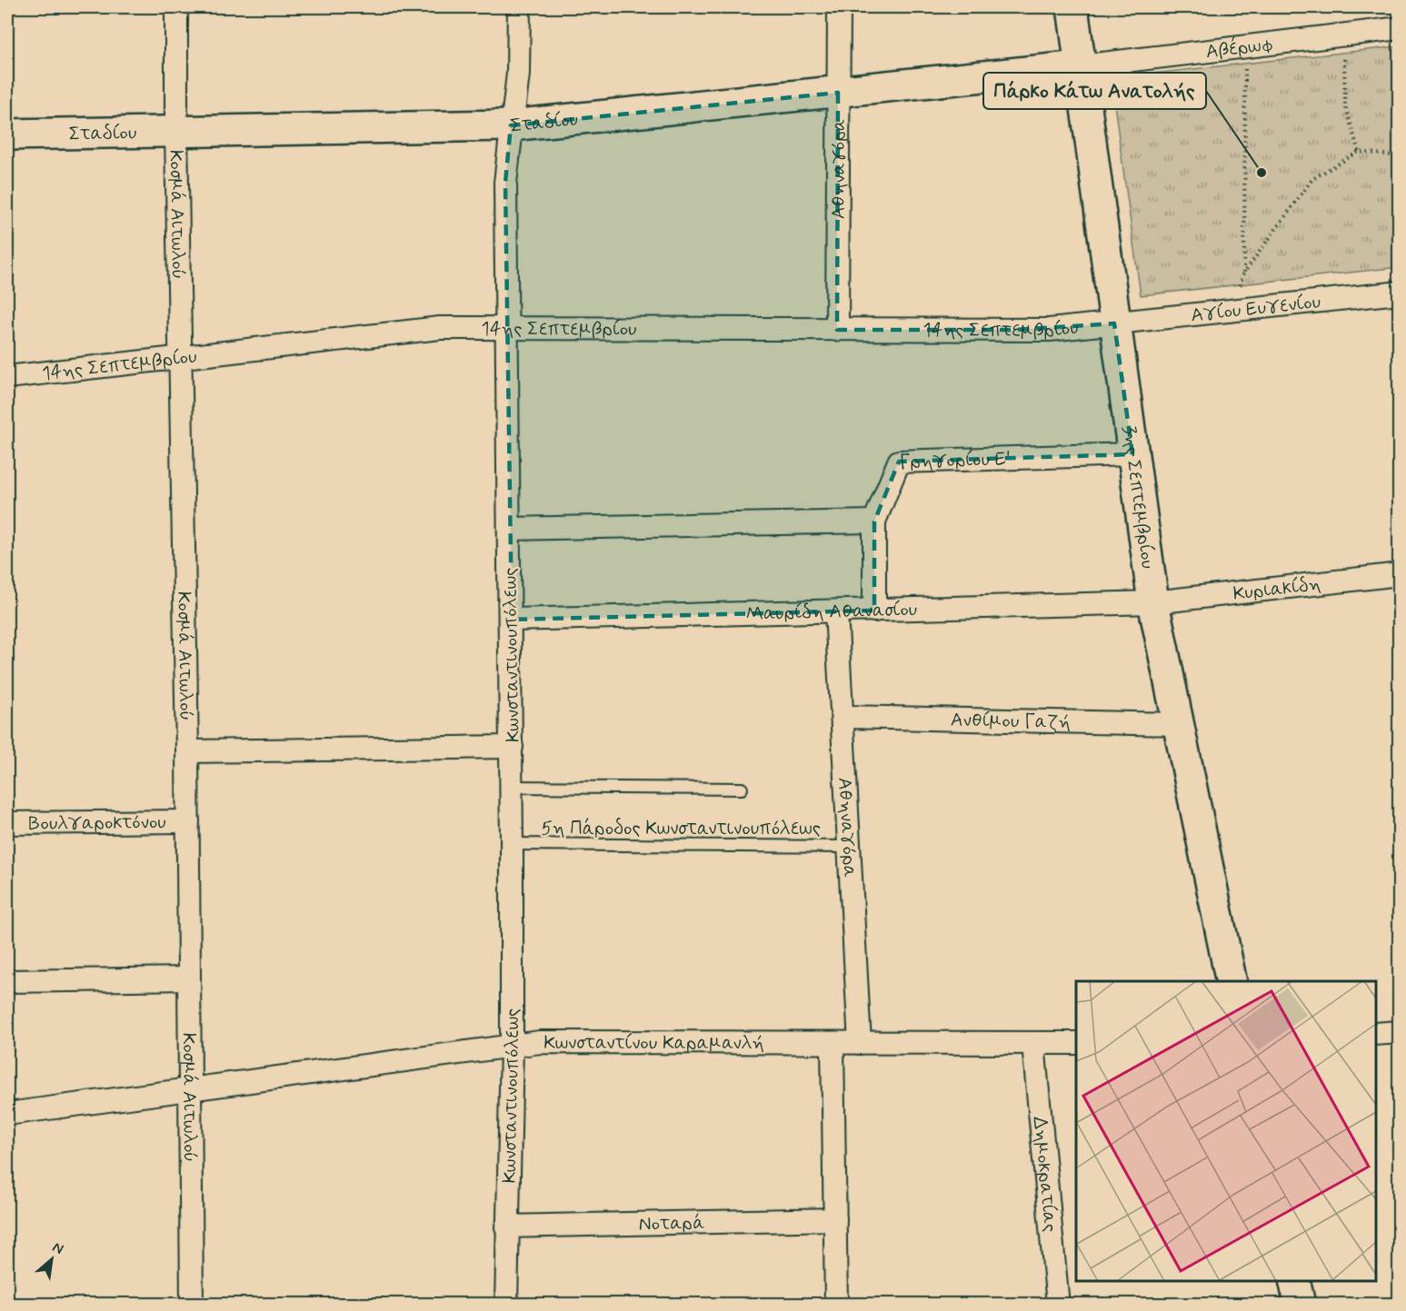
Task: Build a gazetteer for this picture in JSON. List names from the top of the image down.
{
  "streets": {
    "street": [
      "Αβέρωφ",
      "Σταδίου",
      "Αθηναγόρα",
      "Κοσμά Αιτωλού",
      "Αγίου Ευγενίου",
      "14ης Σεπτεμβρίου",
      "Γρηγορίου Ε'",
      "3ης Σεπτεμβρίου",
      "Κυριακίδη",
      "Μαυρίδη Αθανασίου",
      "Κωνσταντινουπόλεως",
      "Ανθίμου Γαζή",
      "Βουλγαροκτόνου",
      "Κωνσταντίνου Καραμανλή",
      "Δημοκρατίας",
      "Νοταρά"
    ],
    "lane": ["5η Πάροδος Κωνσταντινουπόλεως"]
  },
  "crossings": [
    ["Αβέρωφ", "Σταδίου"],
    ["Αβέρωφ", "3ης Σεπτεμβρίου"],
    ["Σταδίου", "Αθηναγόρα"],
    ["Σταδίου", "Κοσμά Αιτωλού"],
    ["Σταδίου", "3ης Σεπτεμβρίου"],
    ["Σταδίου", "Κωνσταντινουπόλεως"],
    ["Αθηναγόρα", "14ης Σεπτεμβρίου"],
    ["Αθηναγόρα", "Μαυρίδη Αθανασίου"],
    ["Αθηναγόρα", "Ανθίμου Γαζή"],
    ["Αθηναγόρα", "5η Πάροδος Κωνσταντινουπόλεως"],
    ["Αθηναγόρα", "Κωνσταντίνου Καραμανλή"],
    ["Κοσμά Αιτωλού", "14ης Σεπτεμβρίου"],
    ["Κοσμά Αιτωλού", "Βουλγαροκτόνου"],
    ["Κοσμά Αιτωλού", "Κωνσταντίνου Καραμανλή"],
    ["Αγίου Ευγενίου", "14ης Σεπτεμβρίου"],
    ["Αγίου Ευγενίου", "3ης Σεπτεμβρίου"],
    ["14ης Σεπτεμβρίου", "3ης Σεπτεμβρίου"],
    ["14ης Σεπτεμβρίου", "Κωνσταντινουπόλεως"],
    ["Γρηγορίου Ε'", "3ης Σεπτεμβρίου"],
    ["Γρηγορίου Ε'", "Μαυρίδη Αθανασίου"],
    ["3ης Σεπτεμβρίου", "Κυριακίδη"],
    ["3ης Σεπτεμβρίου", "Μαυρίδη Αθανασίου"],
    ["3ης Σεπτεμβρίου", "Ανθίμου Γαζή"],
    ["Κυριακίδη", "Μαυρίδη Αθανασίου"],
    ["Μαυρίδη Αθανασίου", "Κωνσταντινουπόλεως"],
    ["Κωνσταντινουπόλεως", "5η Πάροδος Κωνσταντινουπόλεως"],
    ["Κωνσταντινουπόλεως", "Κωνσταντίνου Καραμανλή"],
    ["Κωνσταντινουπόλεως", "Νοταρά"],
    ["Κωνσταντίνου Καραμανλή", "Δημοκρατίας"]
  ],
  "places": ["Πάρκο Κάτω Ανατολής"],
  "north": "top right"
}
